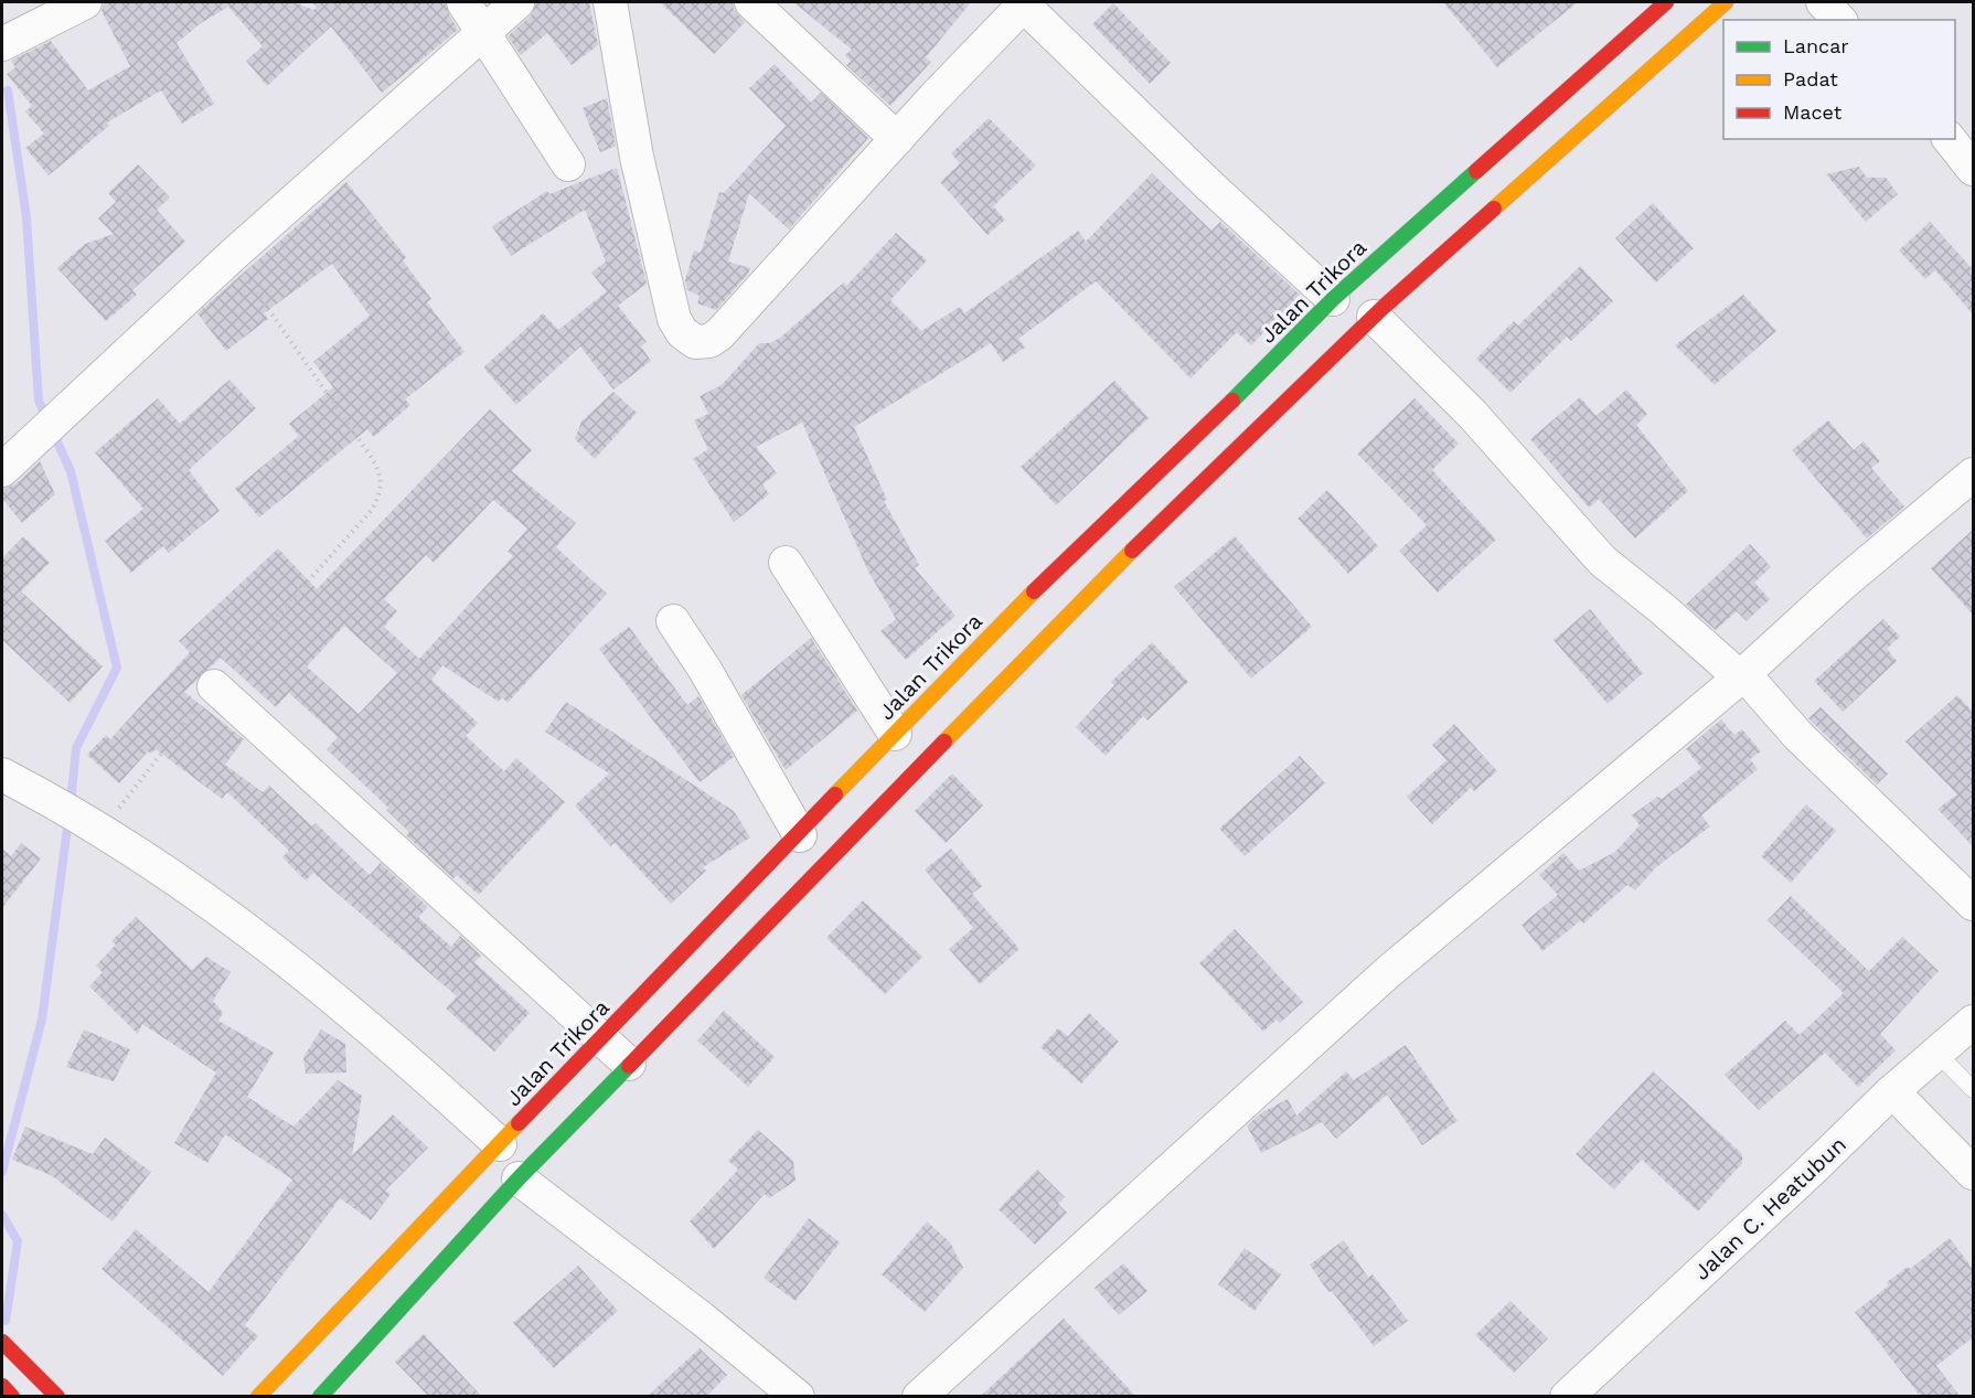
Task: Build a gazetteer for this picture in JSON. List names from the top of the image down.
{
  "streets": {
    "main road": ["Jalan Trikora"],
    "street": ["Jalan C. Heatubun"]
  },
  "legend": ["Lancar", "Padat", "Macet"]
}
